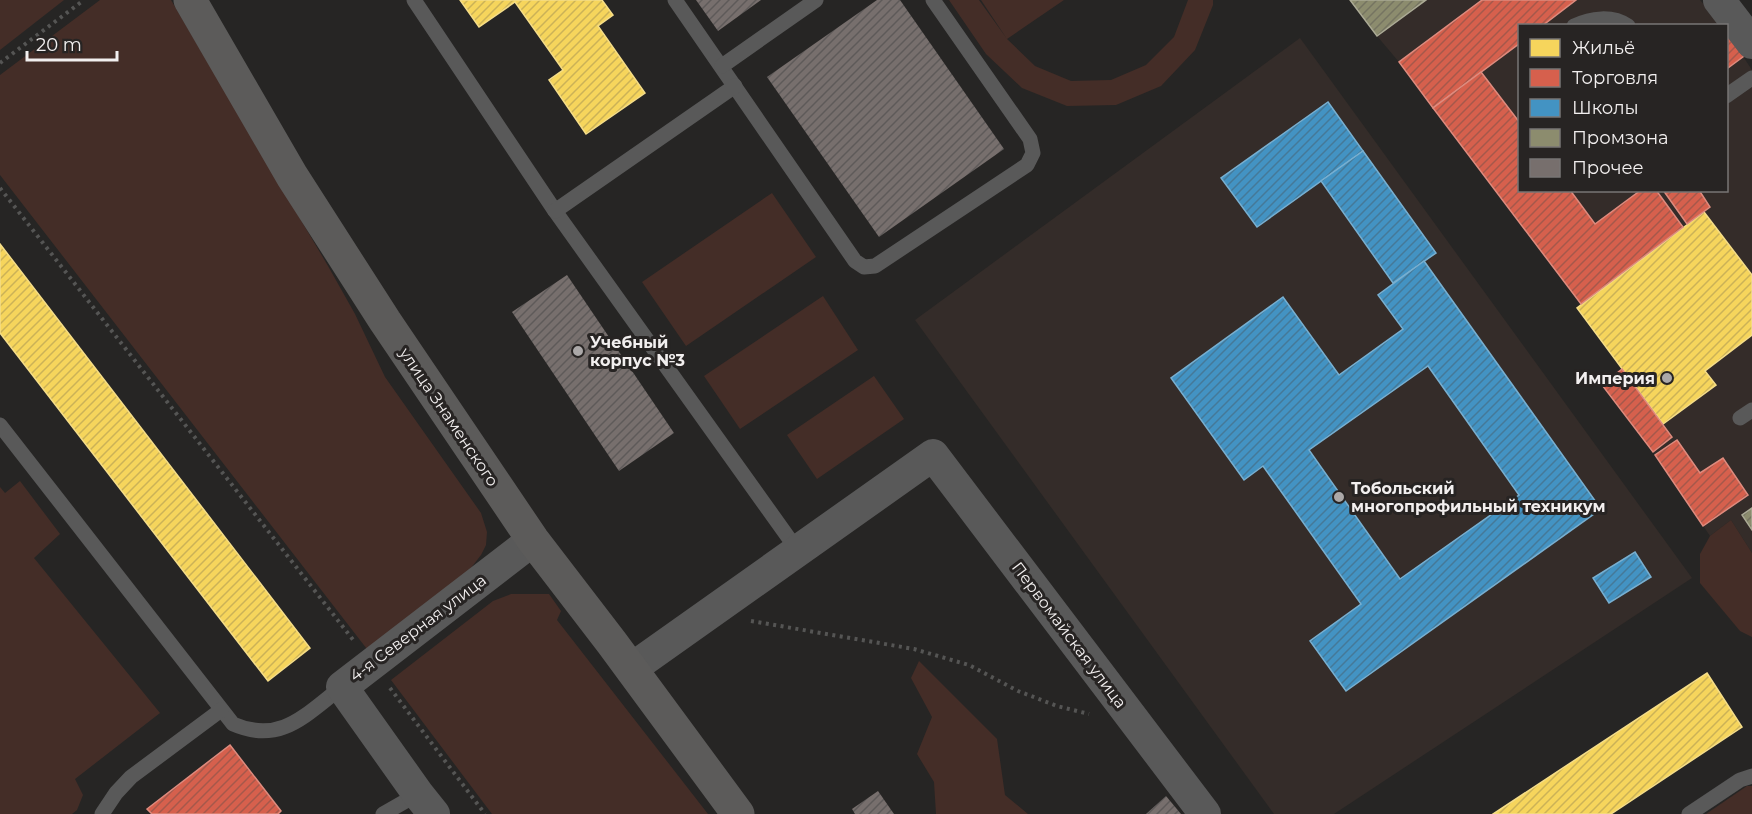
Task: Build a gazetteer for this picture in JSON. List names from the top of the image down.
{
  "streets": {
    "main road": ["улица Знаменского"],
    "street": ["4-я Северная улица", "Первомайская улица"]
  },
  "crossings": [
    ["улица Знаменского", "4-я Северная улица"]
  ],
  "places": ["Учебный корпус №3", "Империя", "Тобольский многопрофильный техникум"],
  "legend": [
    "Жильё",
    "Торговля",
    "Школы",
    "Промзона",
    "Прочее"
  ],
  "scale_bar": "20 m"
}
